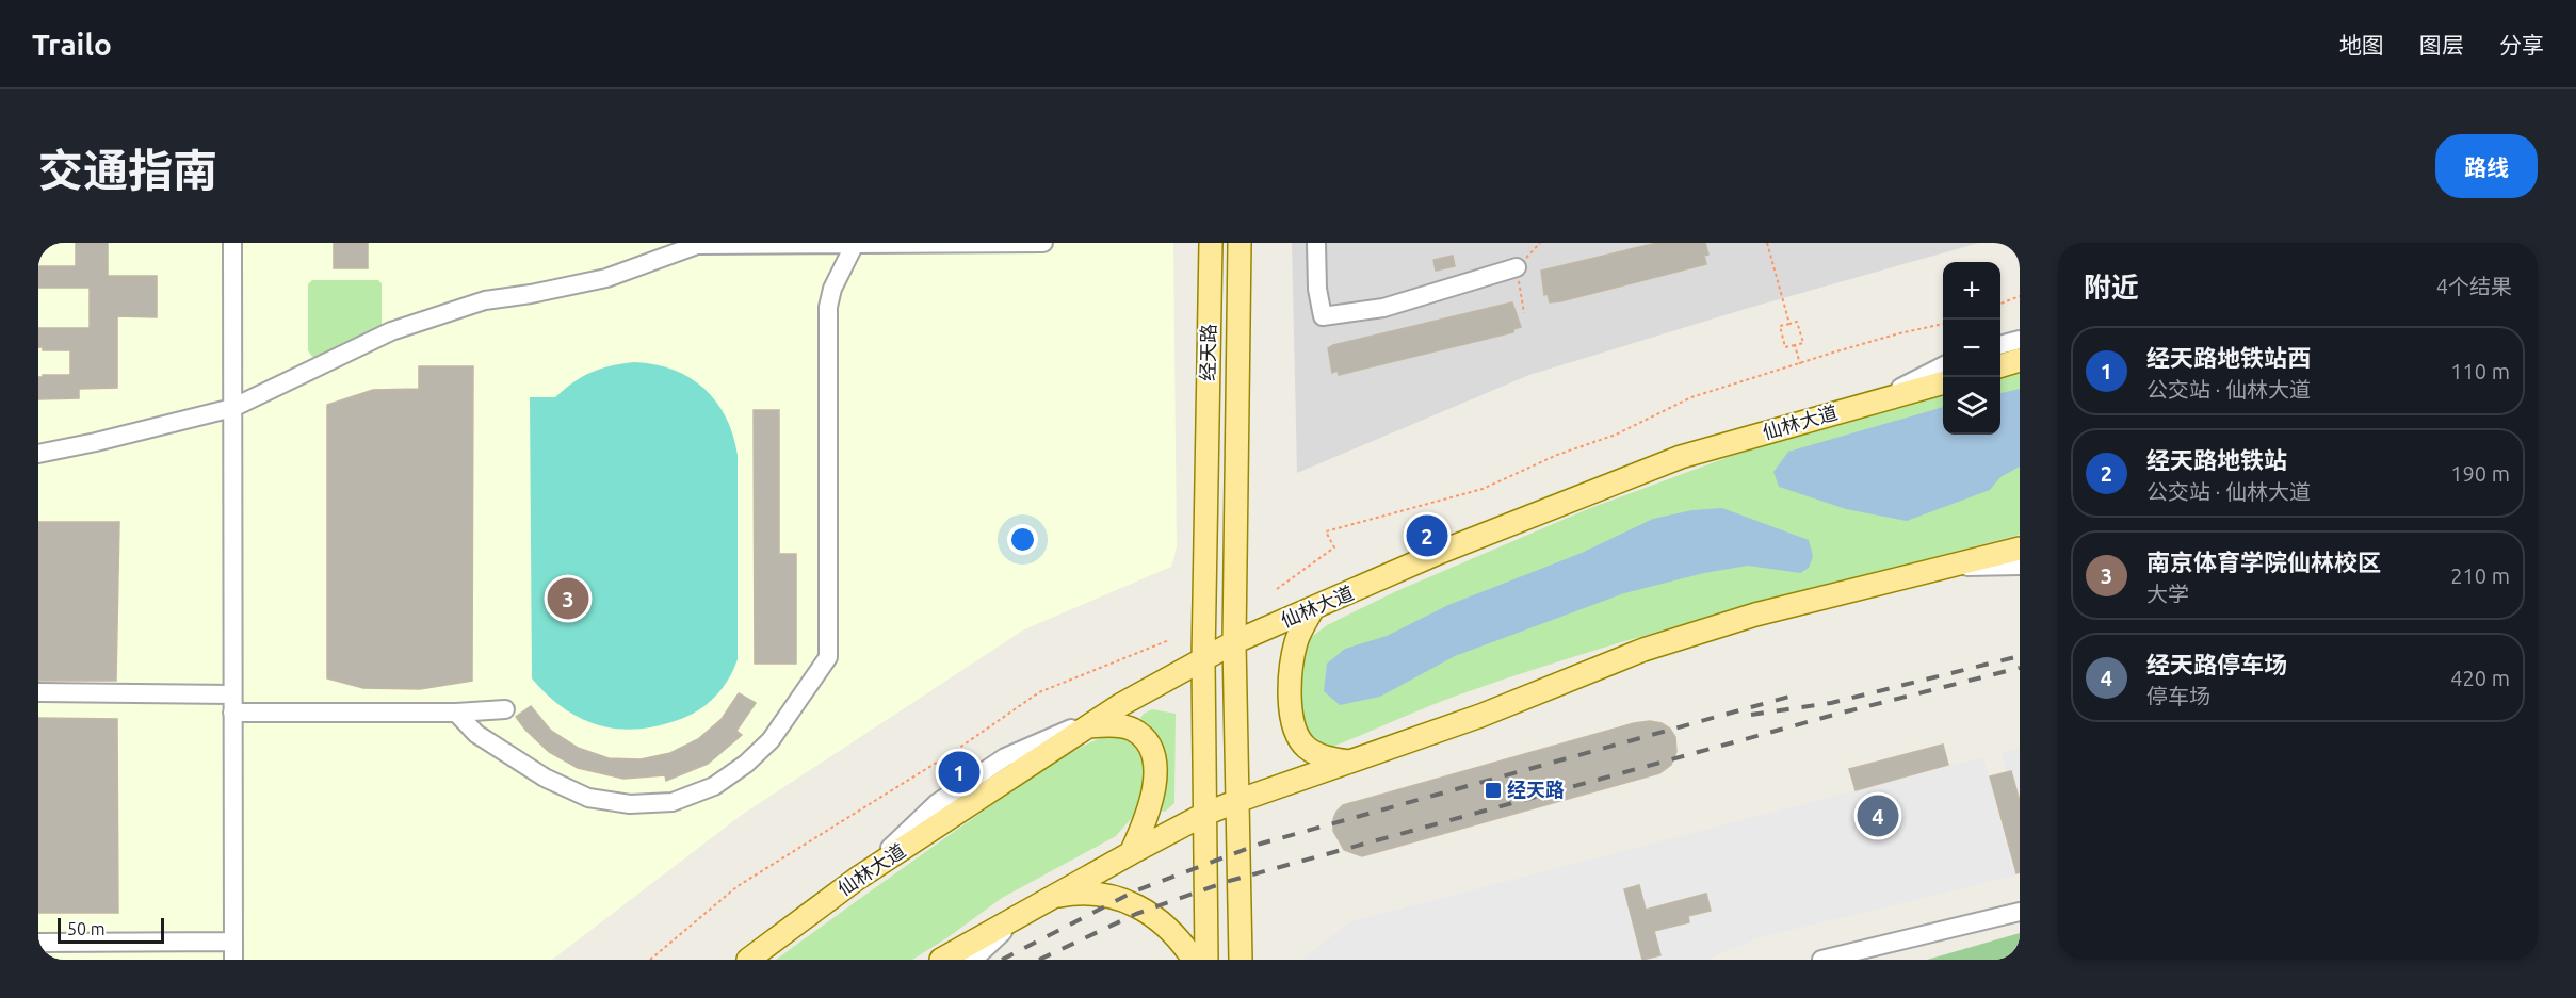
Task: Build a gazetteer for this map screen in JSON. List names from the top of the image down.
{
  "streets": {
    "main road": ["经天路", "仙林大道"]
  },
  "crossings": [
    ["经天路", "仙林大道"]
  ],
  "places": {
    "transit": ["经天路"]
  },
  "scale_bar": "50 m",
  "page": {
    "header": "Trailo",
    "nav": ["地图", "图层", "分享"],
    "title": "交通指南",
    "buttons": "路线",
    "heading": ["附近", "4个结果"],
    "map_buttons": ["+", "−"],
    "list": [
      {
        "mark": "1",
        "name": "经天路地铁站西",
        "note": "公交站 · 仙林大道",
        "value": "110 m"
      },
      {
        "mark": "2",
        "name": "经天路地铁站",
        "note": "公交站 · 仙林大道",
        "value": "190 m"
      },
      {
        "mark": "3",
        "name": "南京体育学院仙林校区",
        "note": "大学",
        "value": "210 m"
      },
      {
        "mark": "4",
        "name": "经天路停车场",
        "note": "停车场",
        "value": "420 m"
      }
    ],
    "pins": [
      "2",
      "3",
      "1",
      "4"
    ],
    "scale": "50 m"
  }
}
